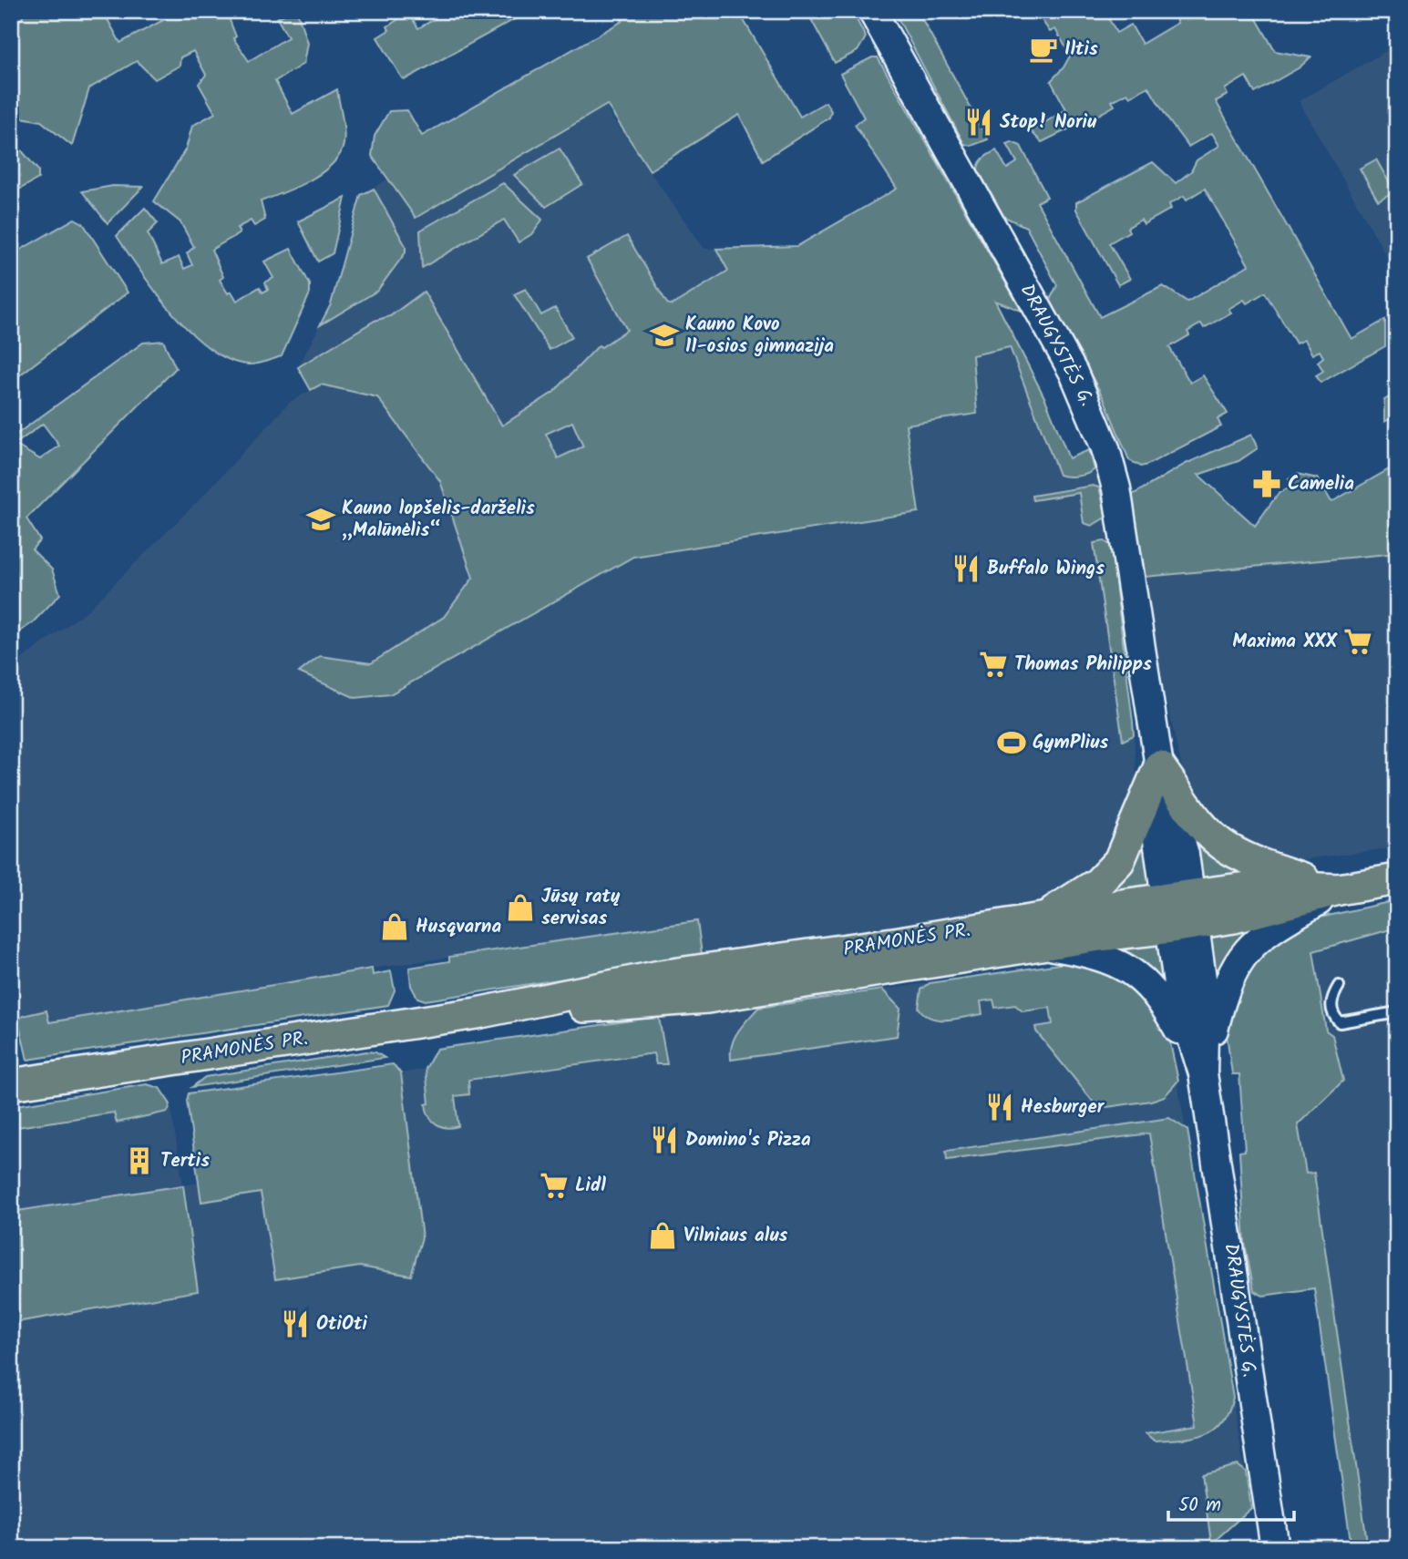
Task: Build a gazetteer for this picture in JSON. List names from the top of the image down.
{
  "streets": {
    "main road": ["DRAUGYSTĖS G.", "PRAMONĖS PR."]
  },
  "crossings": [
    ["DRAUGYSTĖS G.", "PRAMONĖS PR."]
  ],
  "places": {
    "cafe": ["Iltis"],
    "restaurant": [
      "Stop! Noriu",
      "Buffalo Wings",
      "Hesburger",
      "Domino's Pizza",
      "OtiOti"
    ],
    "school or university": ["Kauno Kovo 11-osios gimnazija", "Kauno lopšelis-darželis „Malūnėlis“"],
    "pharmacy": ["Camelia"],
    "supermarket": ["Maxima XXX", "Thomas Philipps", "Lidl"],
    "sports": ["GymPlius"],
    "shop": ["Jūsų ratų servisas", "Husqvarna", "Vilniaus alus"],
    "building": ["Tertis"]
  },
  "scale_bar": "50 m"
}
